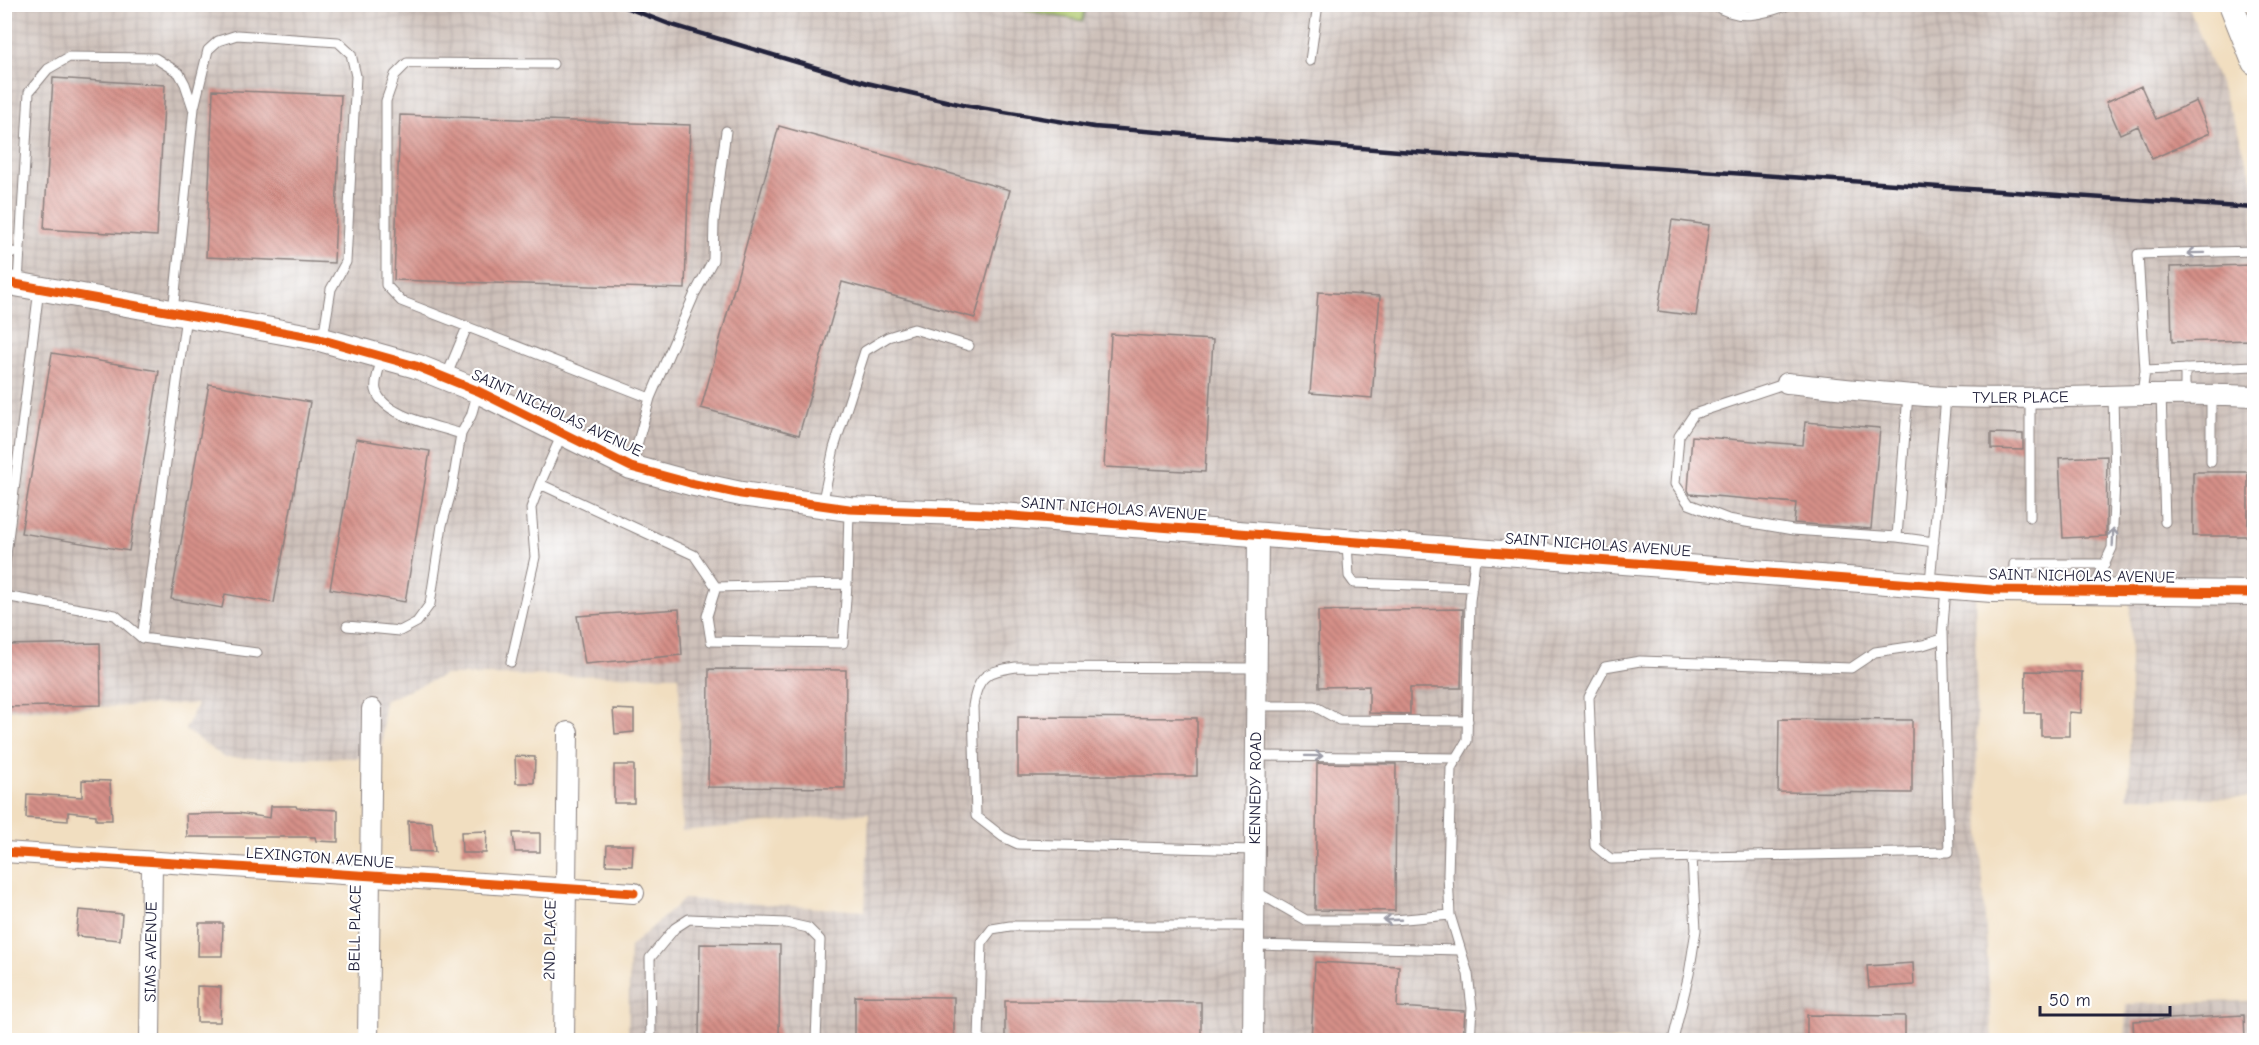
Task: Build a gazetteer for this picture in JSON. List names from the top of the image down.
{
  "streets": {
    "street": [
      "TYLER PLACE",
      "SAINT NICHOLAS AVENUE",
      "KENNEDY ROAD",
      "LEXINGTON AVENUE",
      "BELL PLACE",
      "2ND PLACE",
      "SIMS AVENUE"
    ]
  },
  "crossings": [
    ["SAINT NICHOLAS AVENUE", "KENNEDY ROAD"],
    ["LEXINGTON AVENUE", "BELL PLACE"],
    ["LEXINGTON AVENUE", "2ND PLACE"],
    ["LEXINGTON AVENUE", "SIMS AVENUE"]
  ],
  "scale_bar": "50 m"
}
